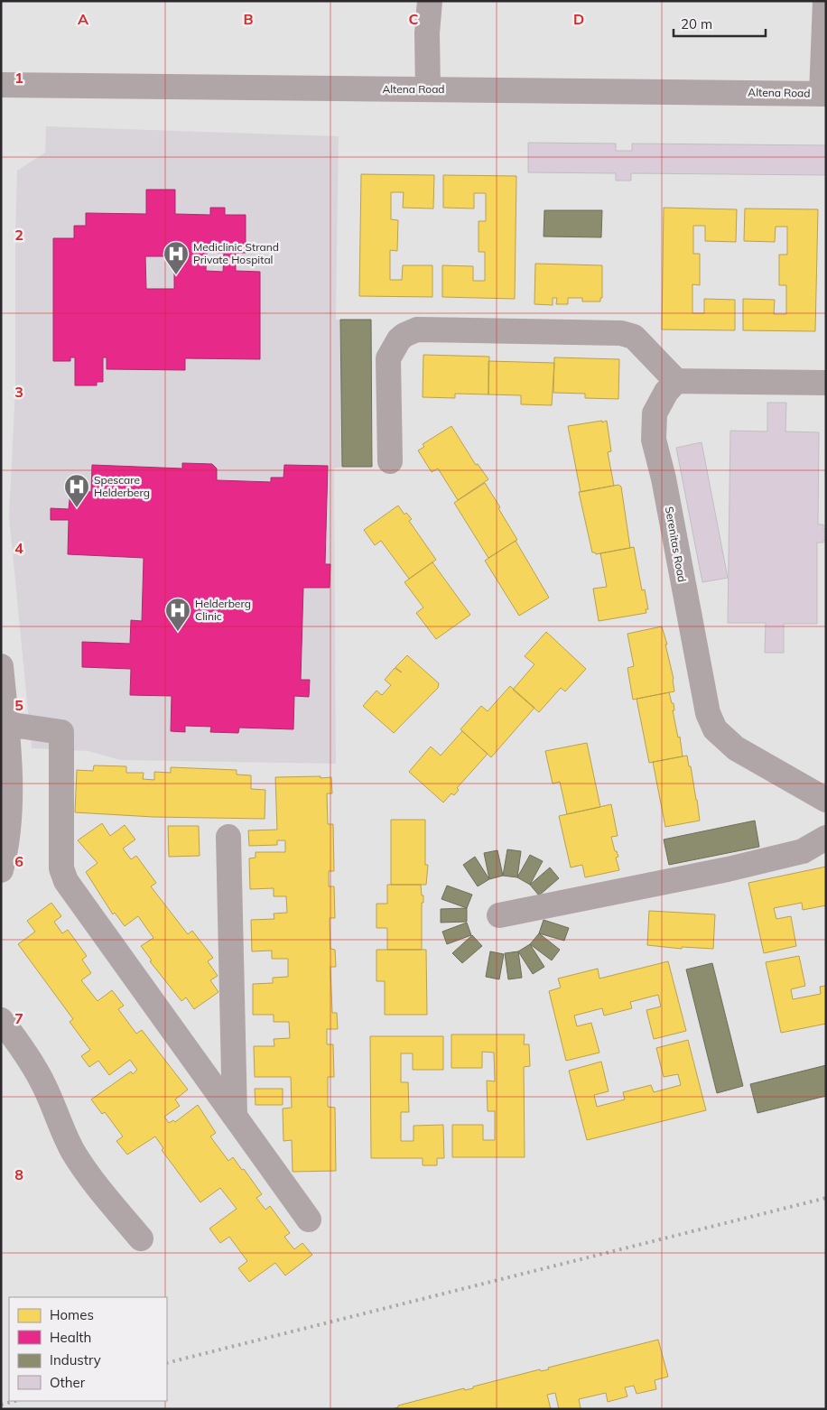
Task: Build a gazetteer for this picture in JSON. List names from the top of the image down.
{
  "streets": {
    "street": ["Altena Road", "Serenitas Road"]
  },
  "places": {
    "hospital": ["Mediclinic Strand Private Hospital", "Spescare Helderberg", "Helderberg Clinic"]
  },
  "legend": [
    "Homes",
    "Health",
    "Industry",
    "Other"
  ],
  "scale_bar": "20 m",
  "grid": {
    "columns": [
      "A",
      "B",
      "C",
      "D"
    ],
    "rows": [
      "1",
      "2",
      "3",
      "4",
      "5",
      "6",
      "7",
      "8"
    ]
  }
}
